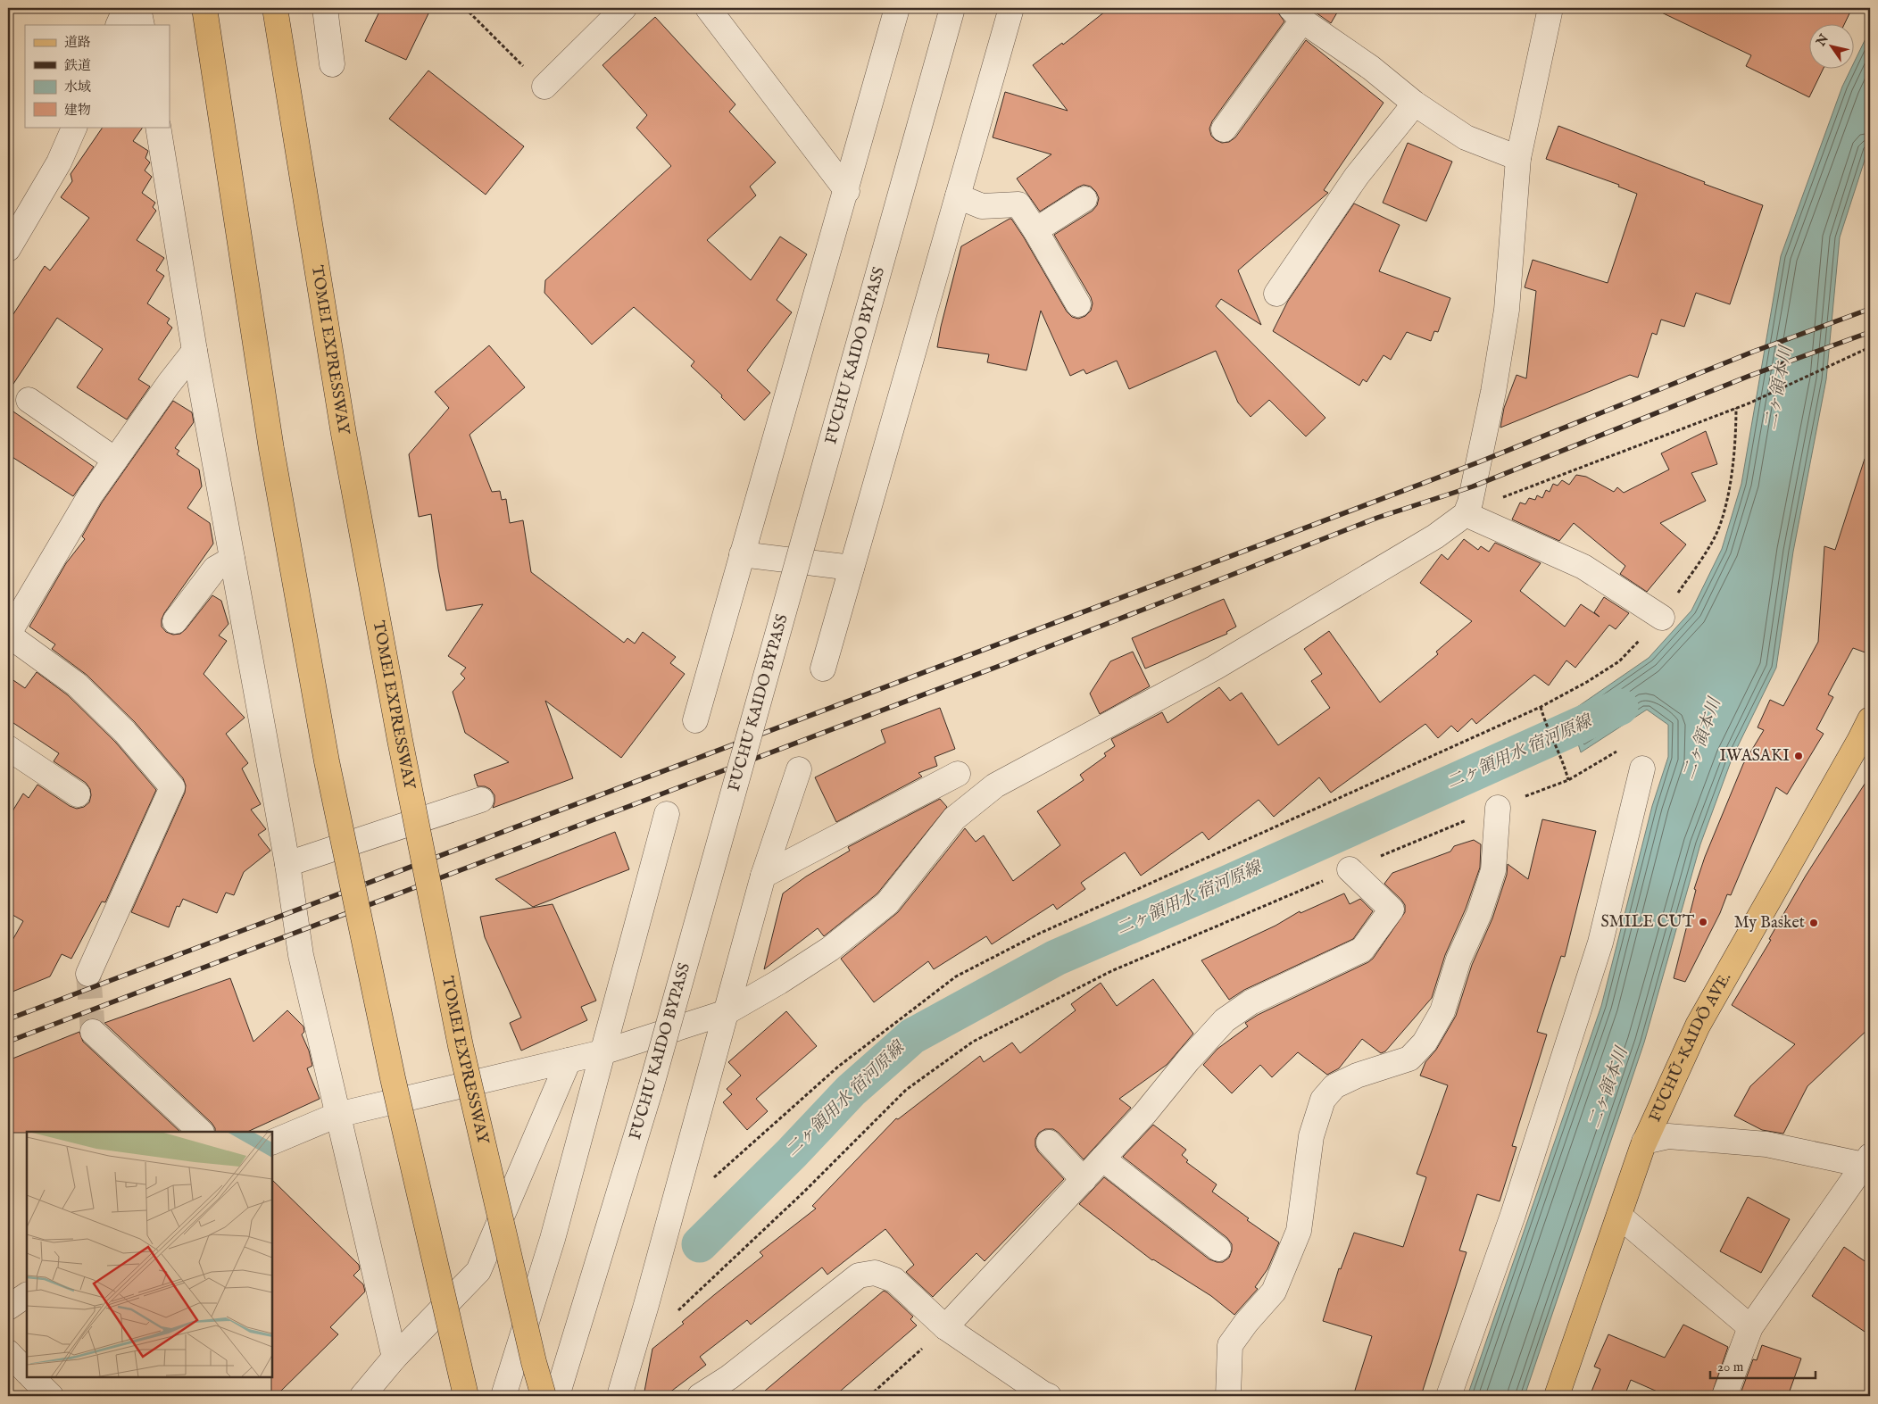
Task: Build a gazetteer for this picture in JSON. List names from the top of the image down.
{
  "streets": {
    "main road": ["TOMEI EXPRESSWAY", "FUCHŪ-KAIDŌ AVE."],
    "street": ["FUCHU KAIDO BYPASS"]
  },
  "water": ["二ヶ領本川", "二ヶ領用水 宿河原線"],
  "places": ["IWASAKI", "SMILE CUT", "My Basket"],
  "legend": [
    "道路",
    "鉄道",
    "水域",
    "建物"
  ],
  "scale_bar": "20 m",
  "north": "top left"
}
